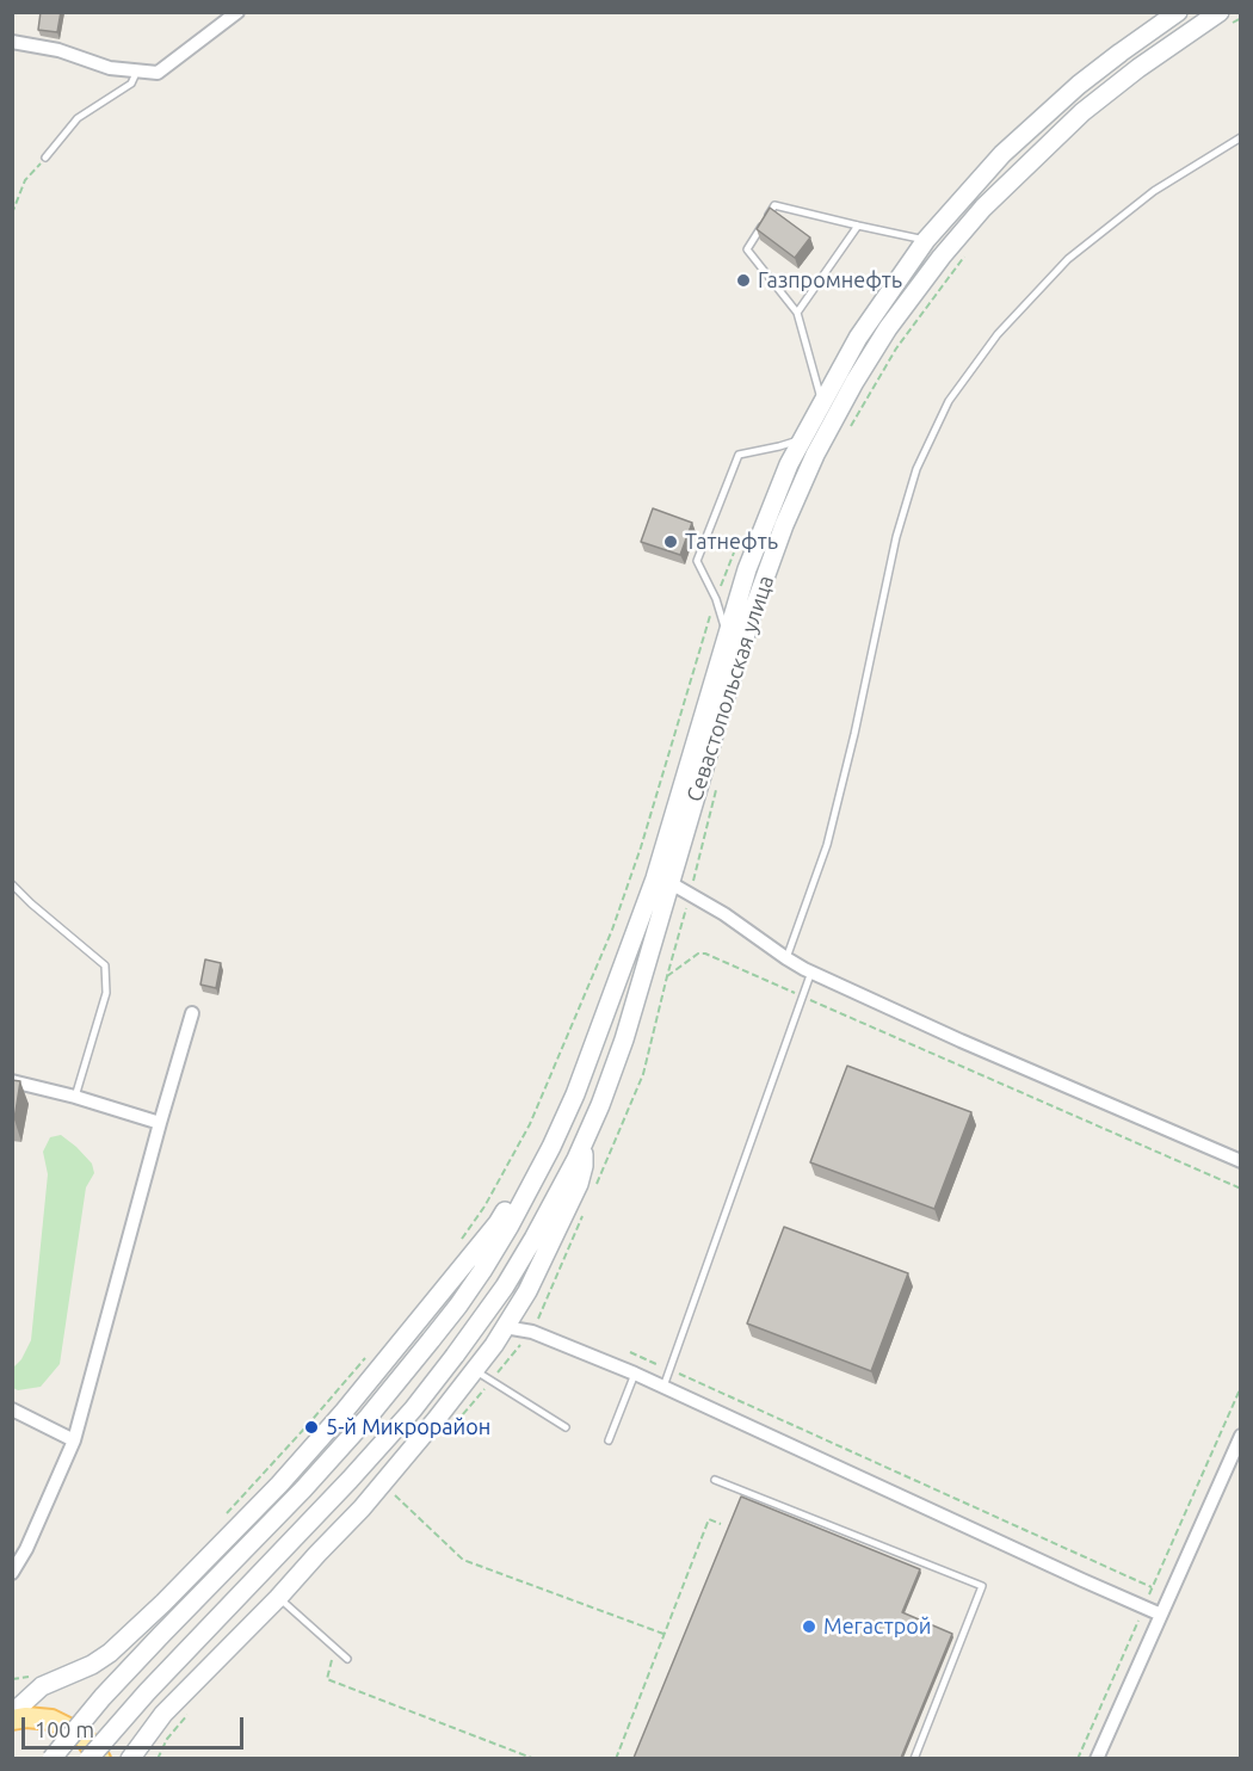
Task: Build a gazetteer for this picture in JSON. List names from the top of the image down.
{
  "streets": {
    "main road": ["Севастопольская улица"]
  },
  "places": [
    "Газпромнефть",
    "Татнефть",
    "5-й Микрорайон",
    "Мегастрой"
  ],
  "scale_bar": "100 m"
}
